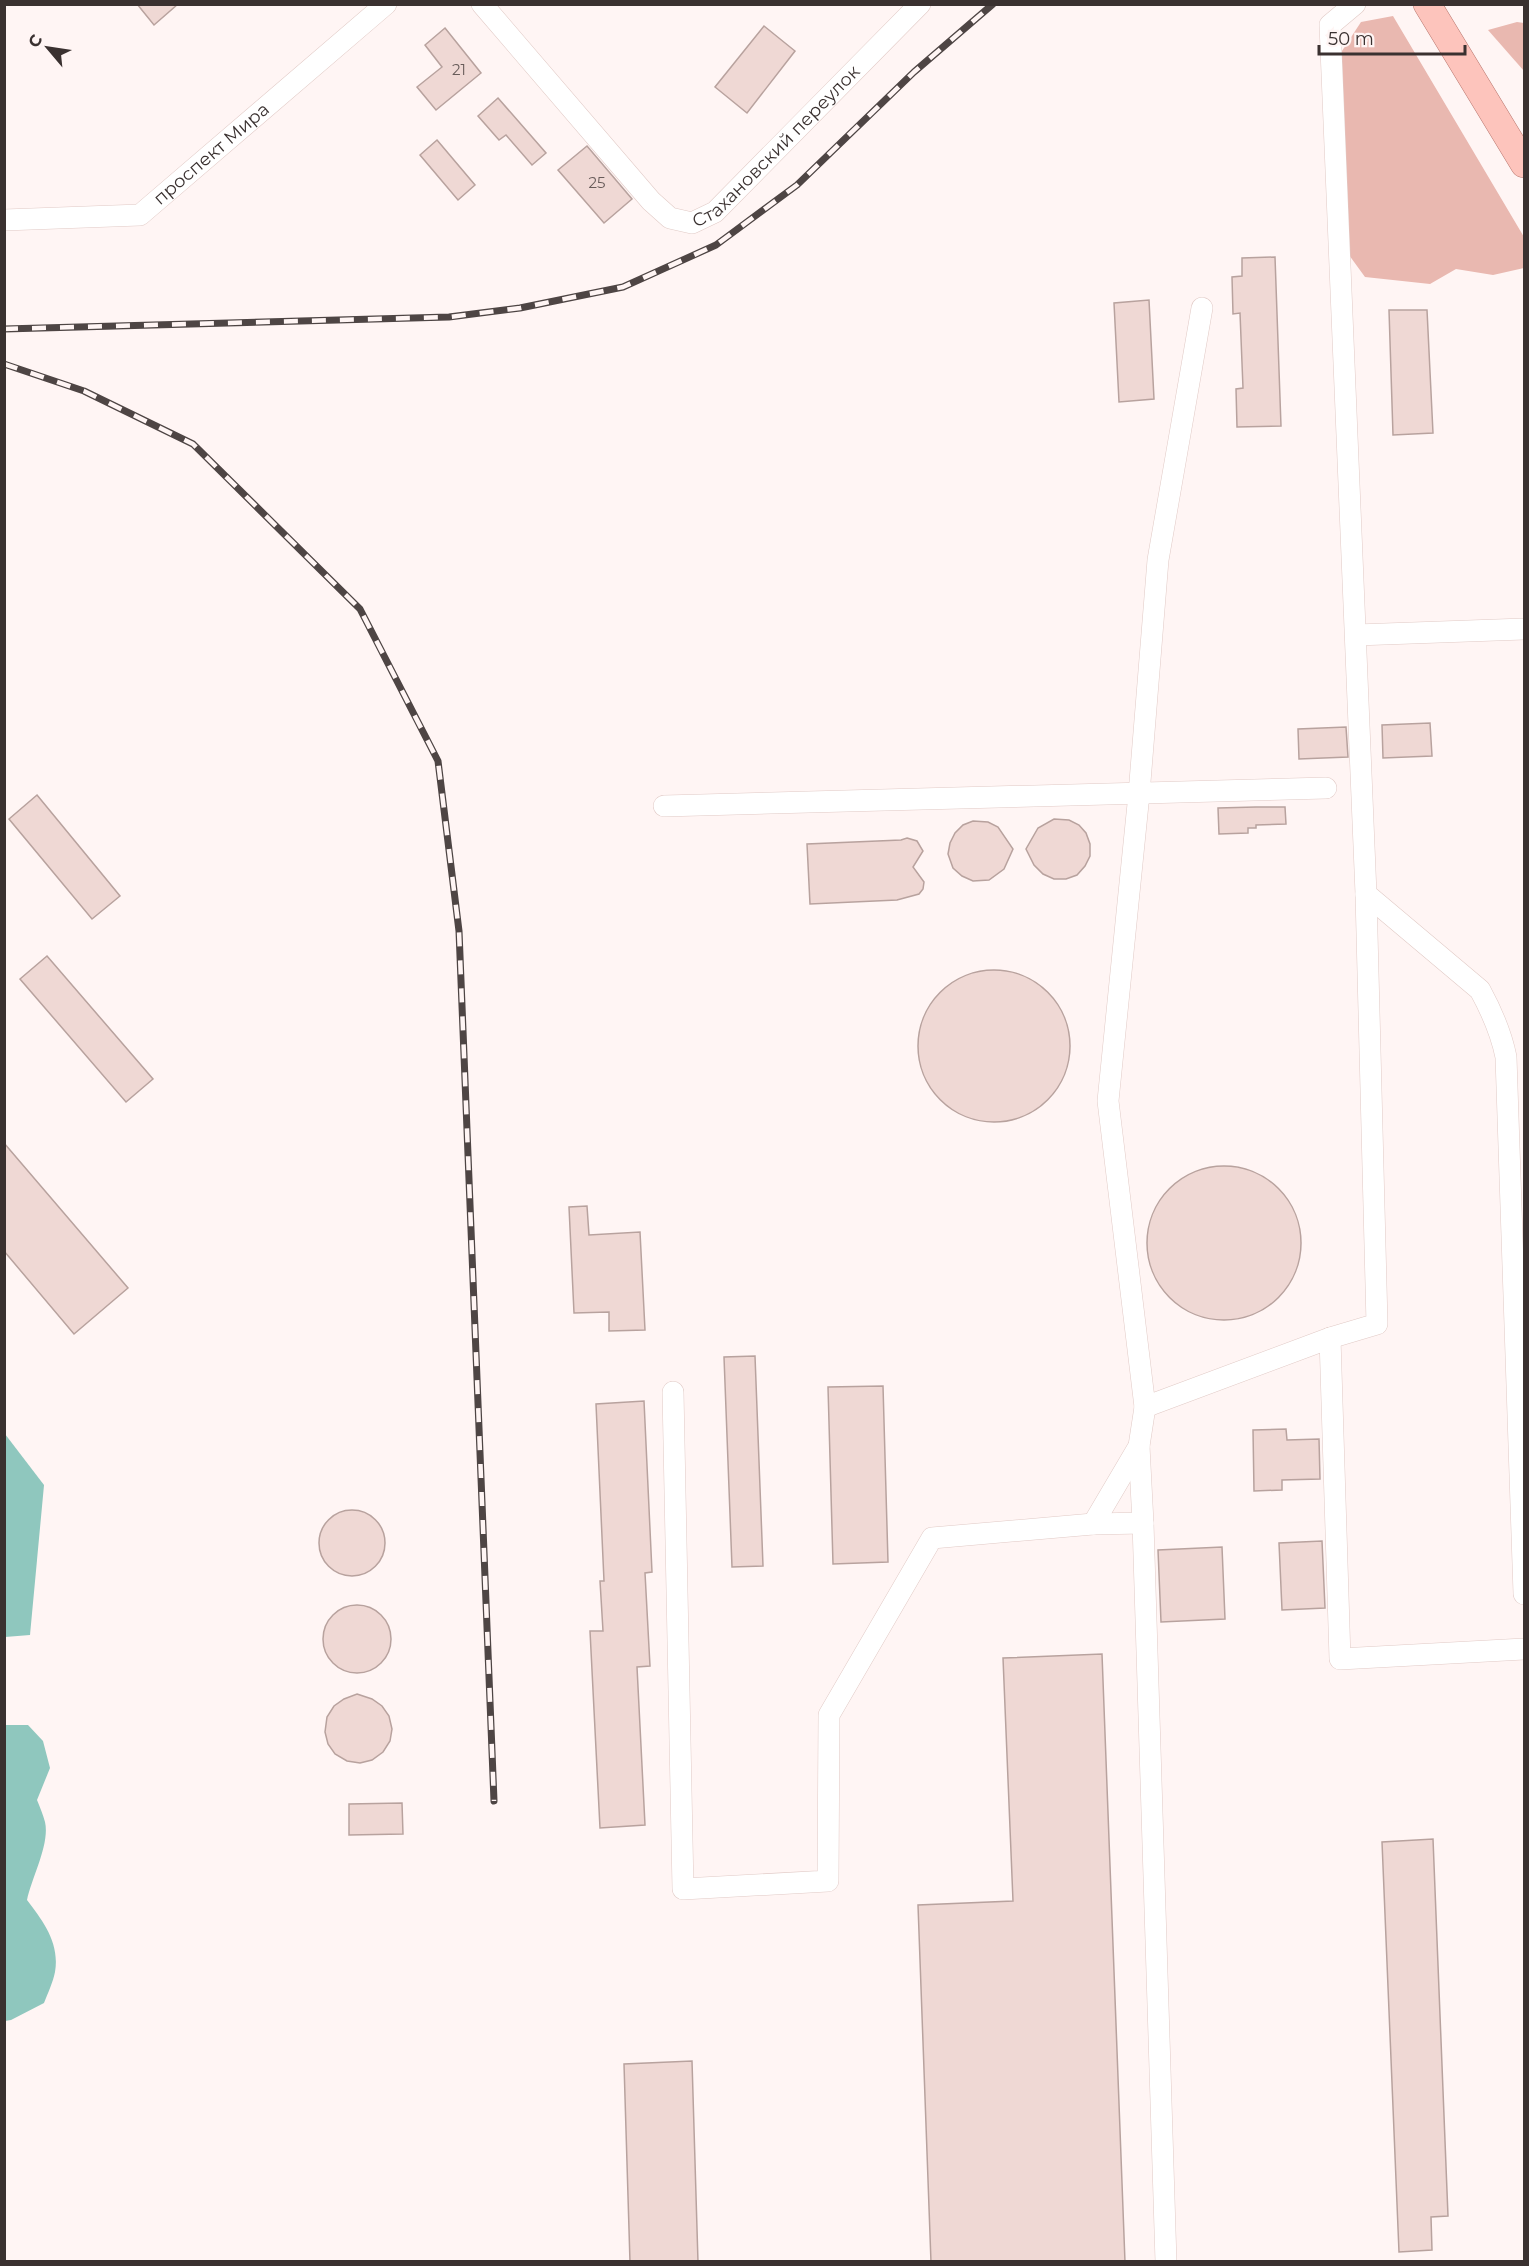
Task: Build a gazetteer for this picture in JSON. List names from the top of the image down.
{
  "streets": {
    "street": ["Стахановский переулок", "проспект Мира"]
  },
  "house_numbers": ["21", "25"],
  "scale_bar": "50 m",
  "north": "top left"
}
